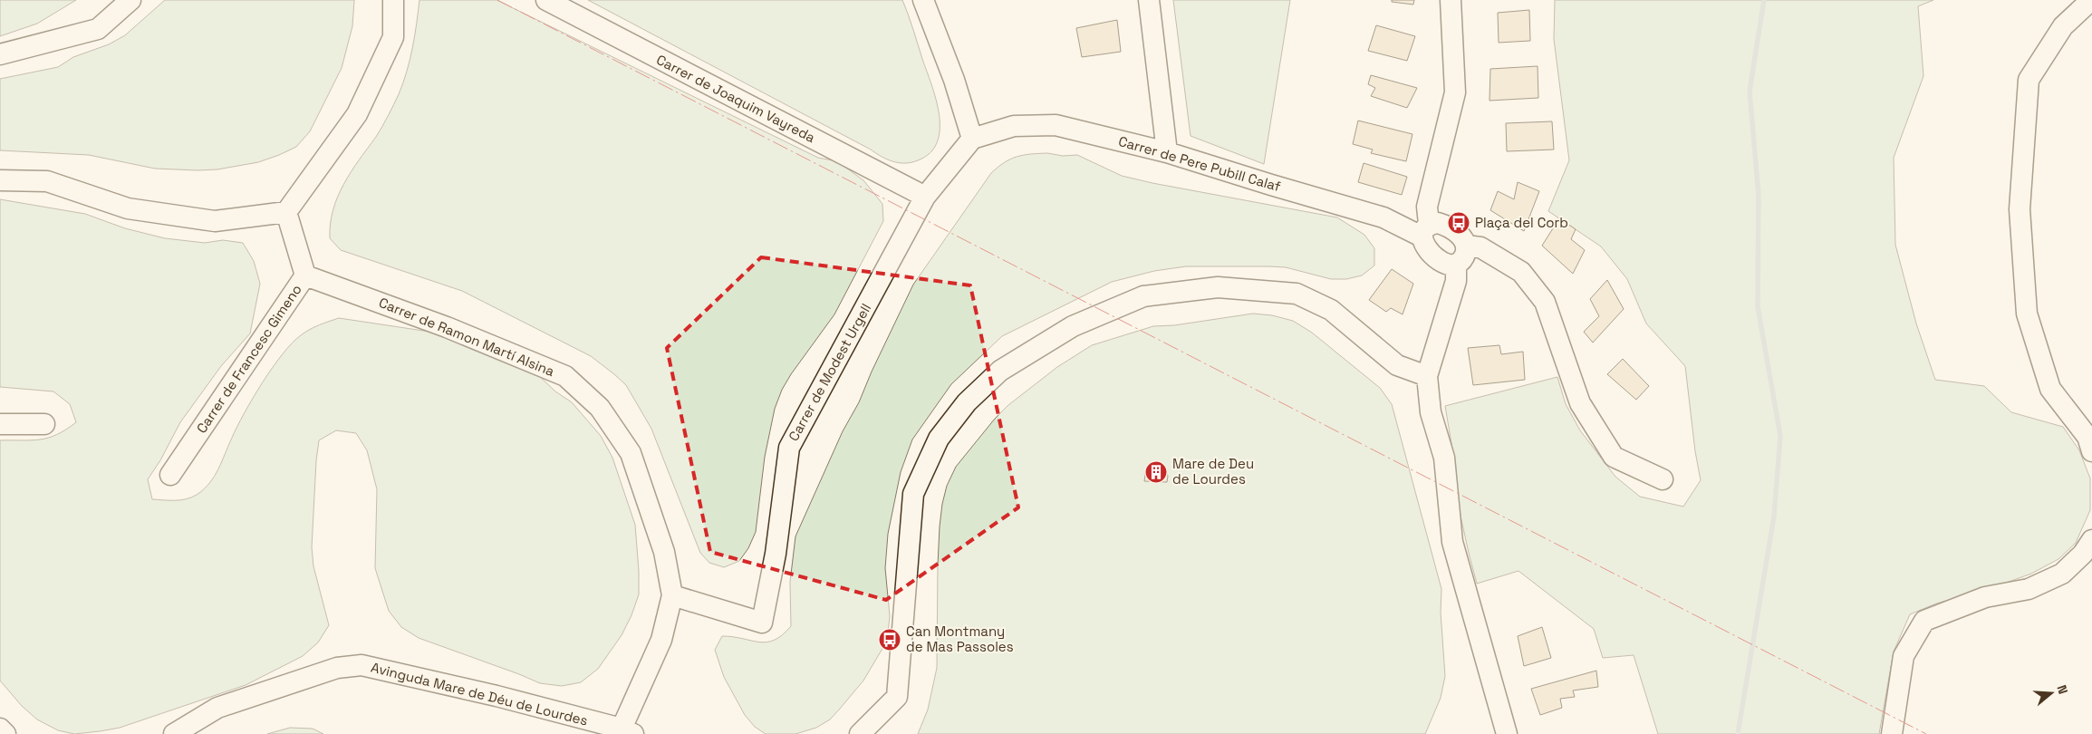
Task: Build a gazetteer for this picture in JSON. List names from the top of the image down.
{
  "streets": {
    "street": [
      "Carrer de Joaquim Vayreda",
      "Carrer de Pere Pubill Calaf",
      "Carrer de Ramon Martí Alsina",
      "Carrer de Francesc Gimeno",
      "Carrer de Modest Urgell",
      "Avinguda Mare de Déu de Lourdes"
    ]
  },
  "crossings": [
    ["Carrer de Joaquim Vayreda", "Carrer de Modest Urgell"],
    ["Carrer de Pere Pubill Calaf", "Carrer de Modest Urgell"],
    ["Carrer de Ramon Martí Alsina", "Carrer de Francesc Gimeno"],
    ["Carrer de Ramon Martí Alsina", "Carrer de Modest Urgell"],
    ["Carrer de Ramon Martí Alsina", "Avinguda Mare de Déu de Lourdes"]
  ],
  "places": {
    "bus stop": ["Plaça del Corb", "Can Montmany de Mas Passoles"],
    "building": ["Mare de Deu de Lourdes"]
  },
  "north": "right"
}
